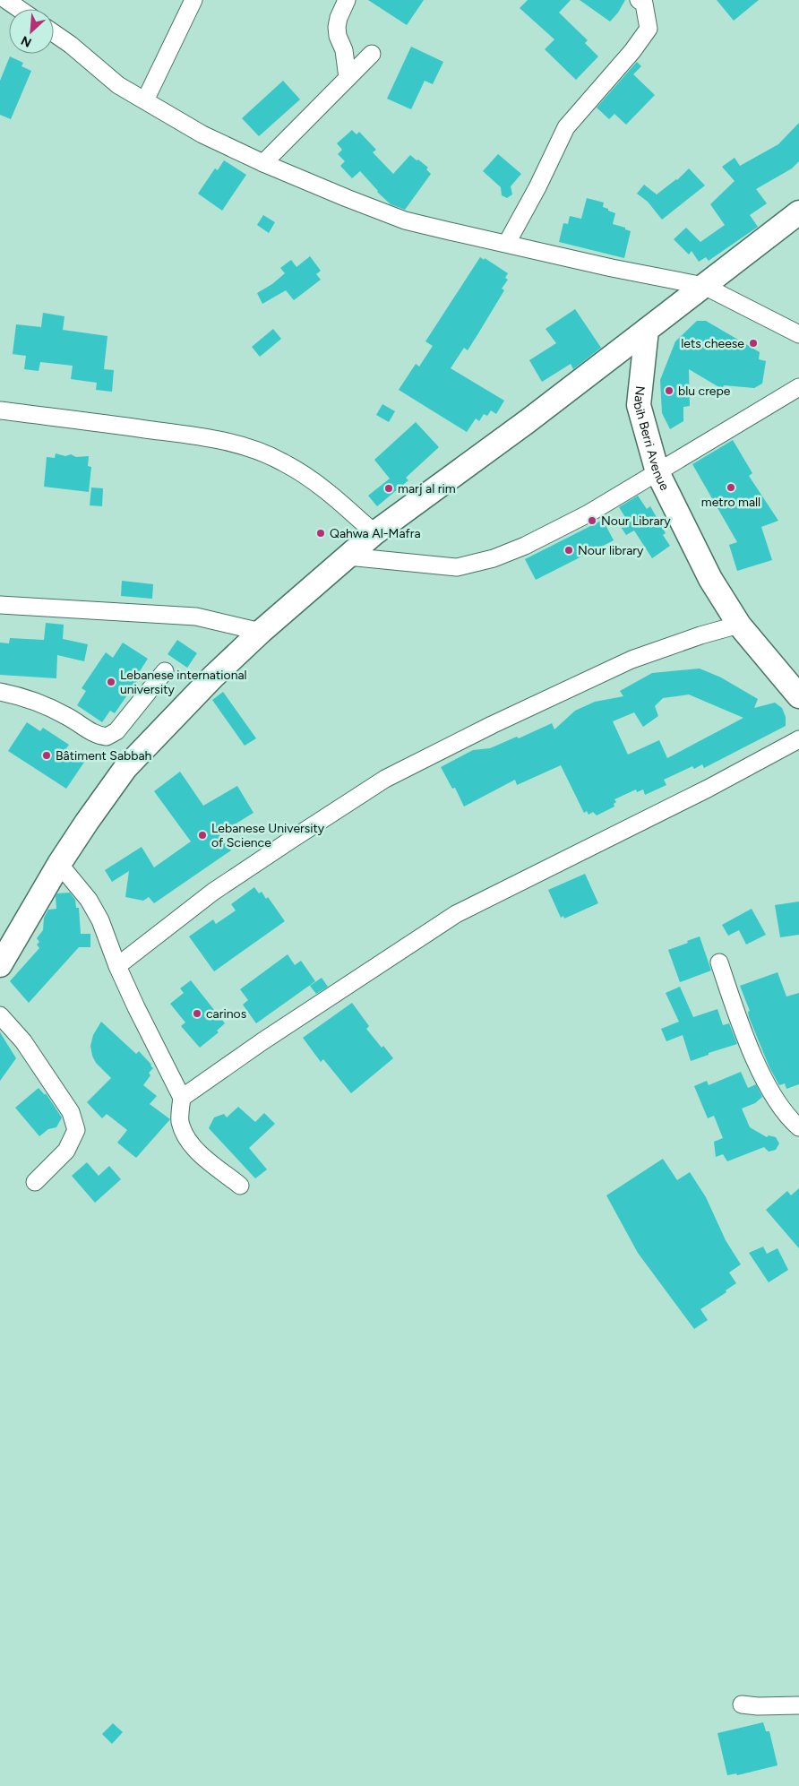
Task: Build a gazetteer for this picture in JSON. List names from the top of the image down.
{
  "streets": {
    "street": ["Nabih Berri Avenue"]
  },
  "places": [
    "lets cheese",
    "blu crepe",
    "metro mall",
    "marj al rim",
    "Nour Library",
    "Qahwa Al-Mafra",
    "Nour library",
    "Lebanese international university",
    "Bâtiment Sabbah",
    "Lebanese University of Science",
    "carinos"
  ],
  "north": "bottom left"
}
